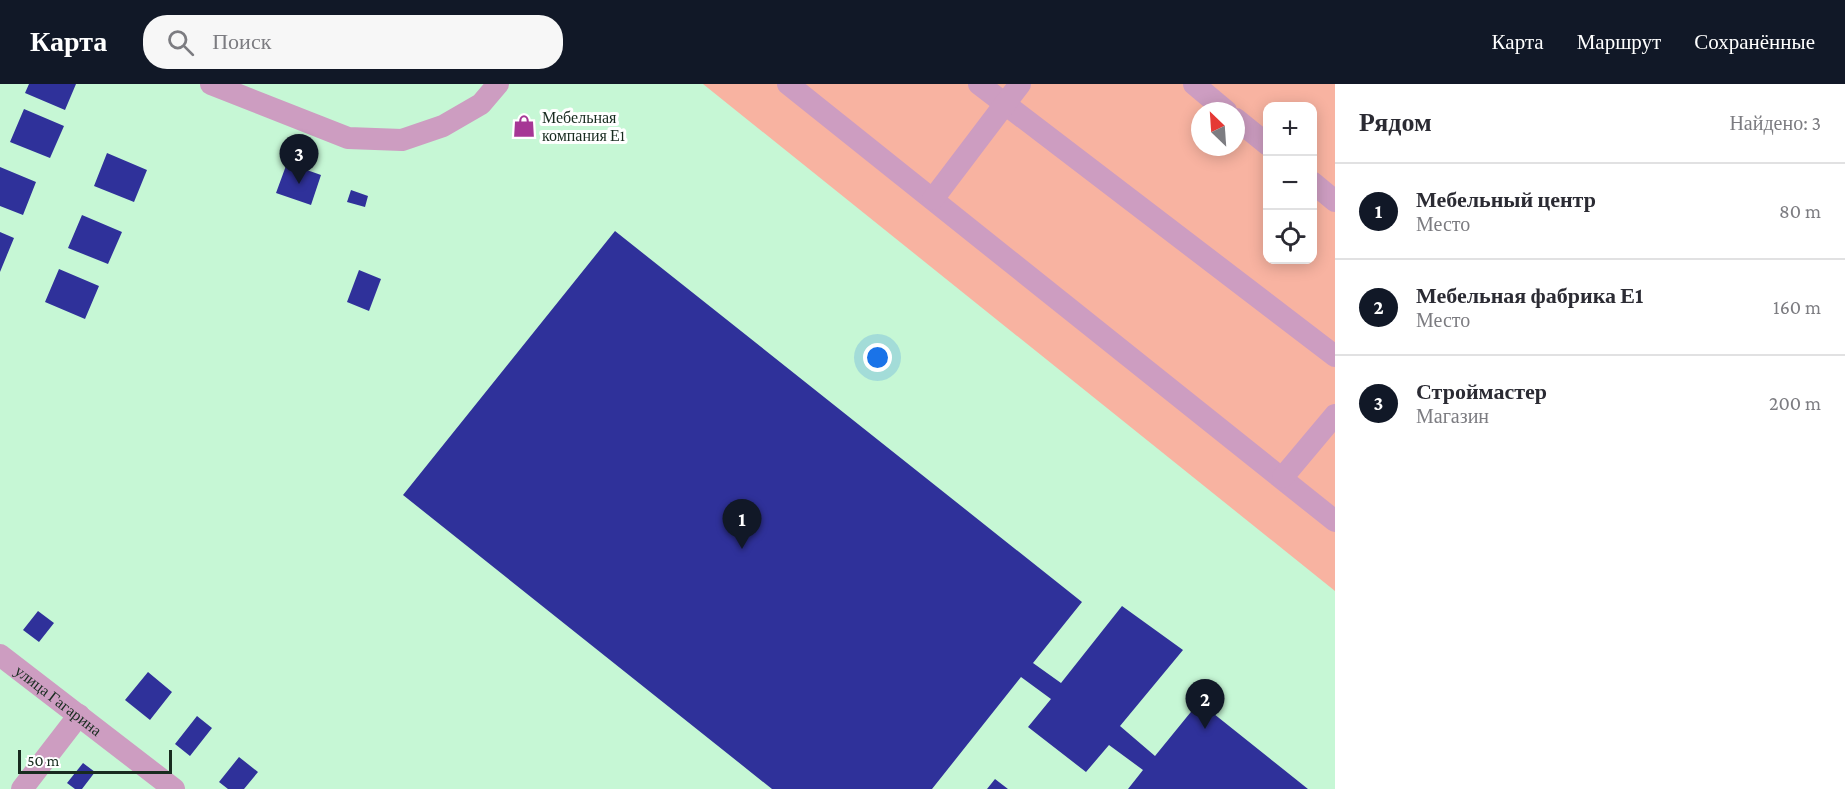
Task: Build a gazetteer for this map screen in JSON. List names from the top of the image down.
{
  "streets": {
    "street": ["улица Гагарина"]
  },
  "places": {
    "shop": ["Мебельная компания Е1"]
  },
  "scale_bar": "50 m",
  "north": "top left",
  "page": {
    "header": "Карта",
    "search": "Поиск",
    "nav": ["Карта", "Маршрут", "Сохранённые"],
    "heading": ["Рядом", "Найдено: 3"],
    "map_buttons": ["+", "−"],
    "pins": ["3", "1", "2"],
    "list": [
      {
        "mark": "1",
        "name": "Мебельный центр",
        "note": "Место",
        "value": "80 m"
      },
      {
        "mark": "2",
        "name": "Мебельная фабрика Е1",
        "note": "Место",
        "value": "160 m"
      },
      {
        "mark": "3",
        "name": "Строймастер",
        "note": "Магазин",
        "value": "200 m"
      }
    ],
    "scale": "50 m"
  }
}
